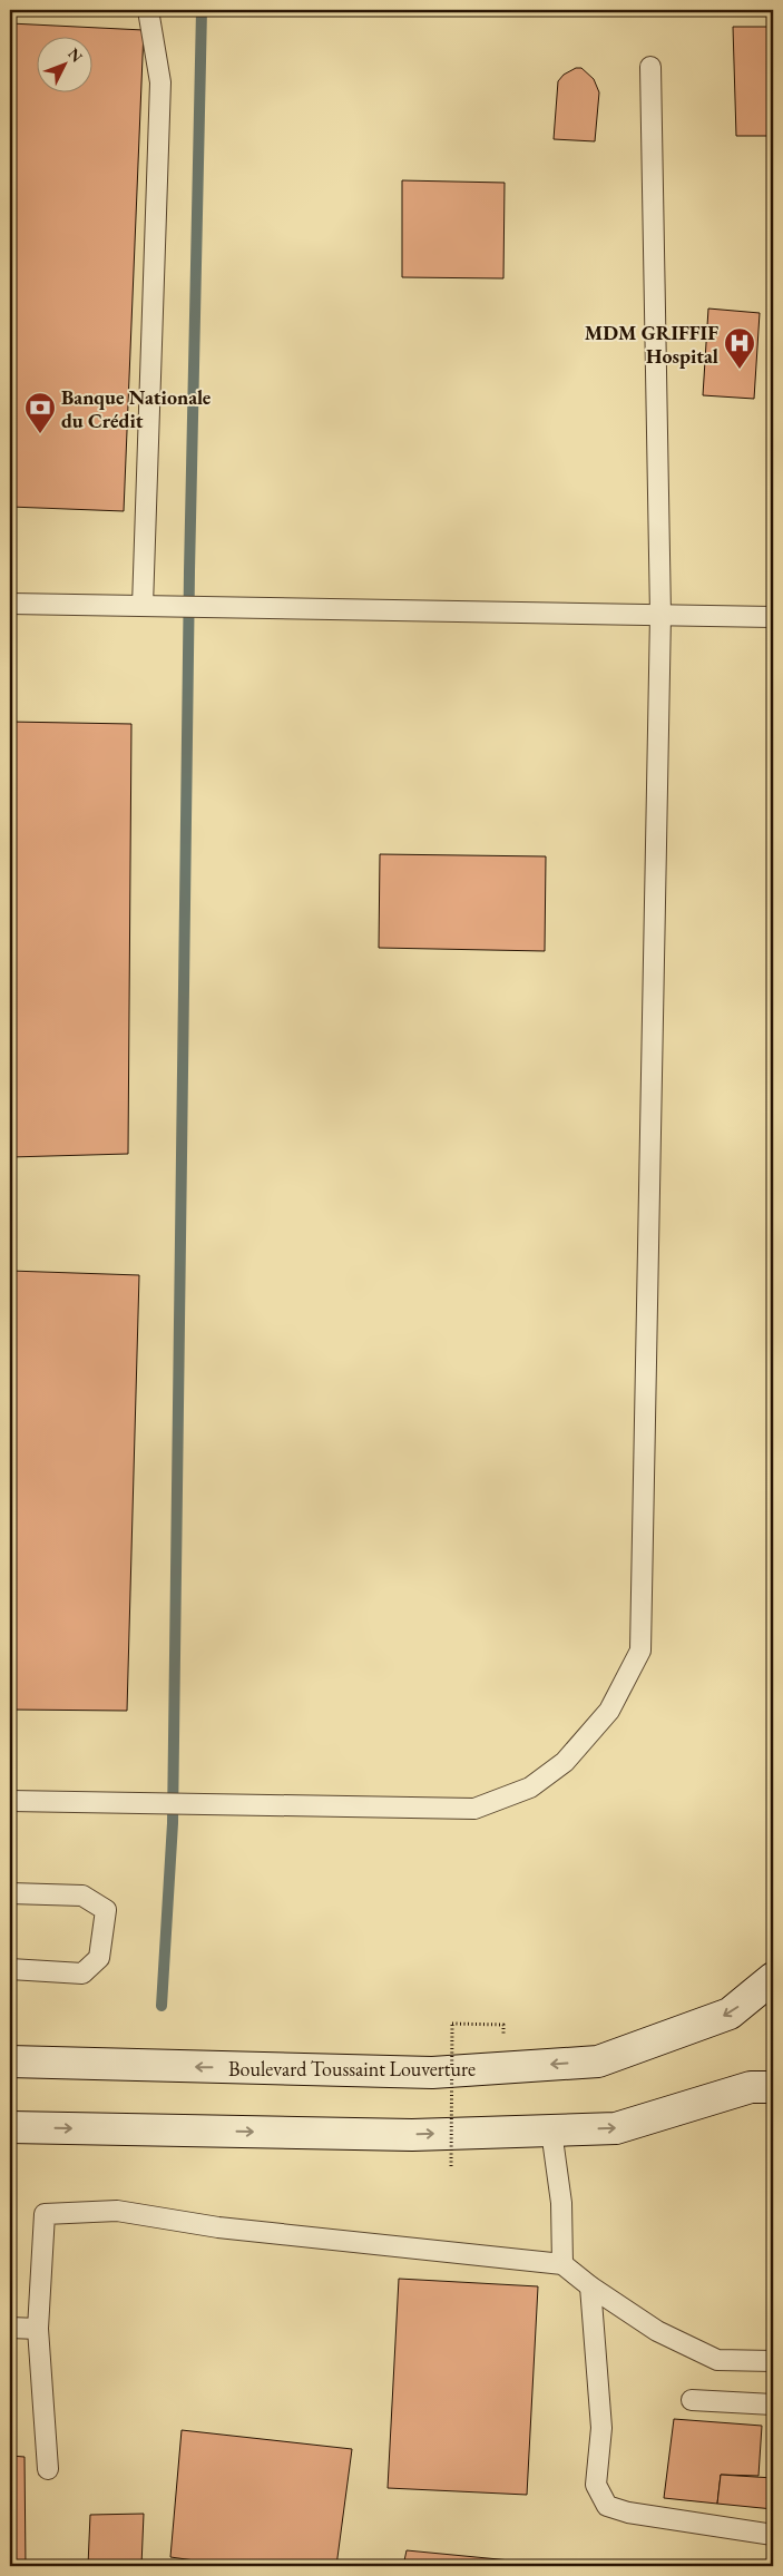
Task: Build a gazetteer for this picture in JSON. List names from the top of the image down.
{
  "streets": {
    "main road": ["Boulevard Toussaint Louverture"]
  },
  "places": {
    "hospital": ["MDM GRIFFIF Hospital"],
    "bank": ["Banque Nationale du Crédit"]
  },
  "north": "top right"
}
